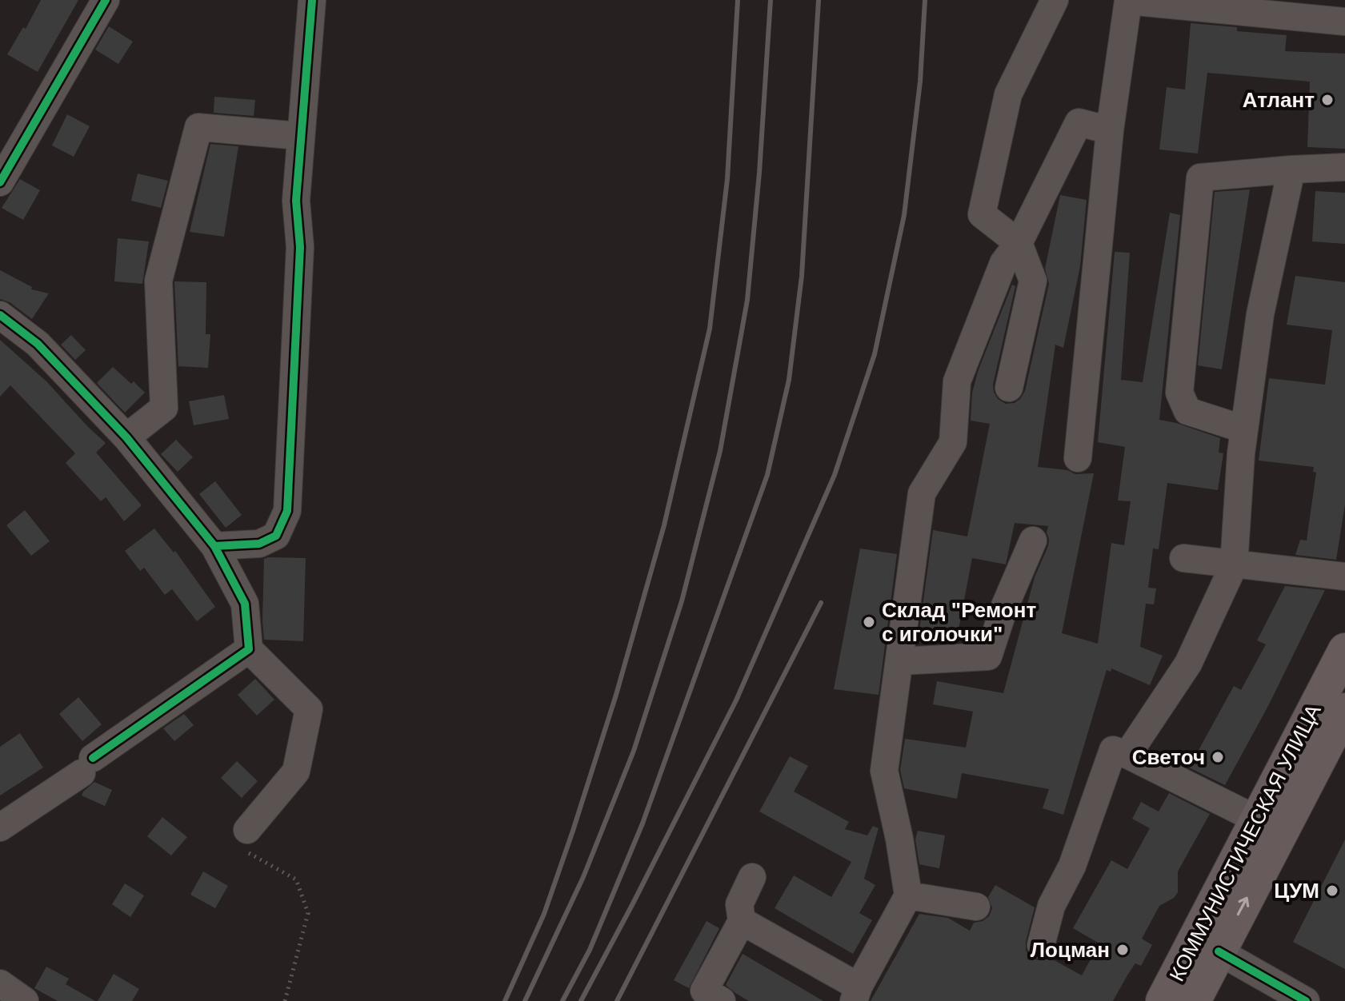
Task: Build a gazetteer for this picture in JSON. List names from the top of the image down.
{
  "streets": {
    "main road": ["КОММУНИСТИЧЕСКАЯ УЛИЦА"]
  },
  "places": [
    "Атлант",
    "Склад \"Ремонт с иголочки\"",
    "Светоч",
    "ЦУМ",
    "Лоцман"
  ]
}
